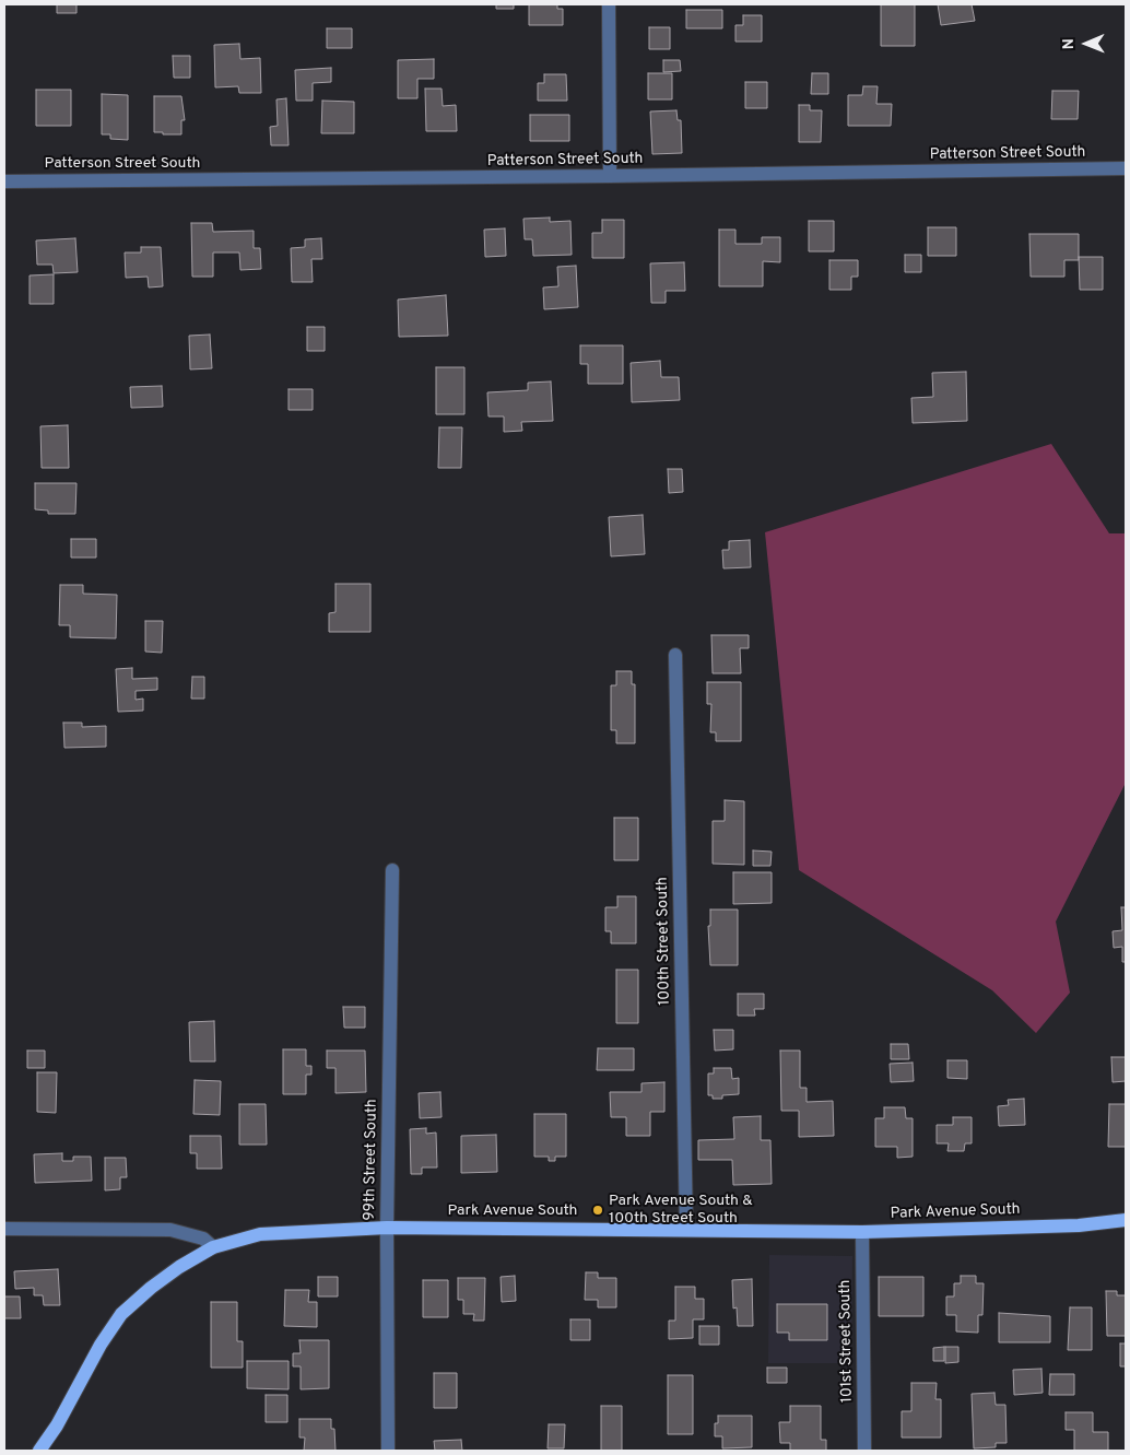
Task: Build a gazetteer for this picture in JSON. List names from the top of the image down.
{
  "streets": {
    "main road": ["Park Avenue South"],
    "street": [
      "Patterson Street South",
      "100th Street South",
      "99th Street South",
      "101st Street South"
    ]
  },
  "crossings": [
    ["100th Street South", "Park Avenue South"],
    ["99th Street South", "Park Avenue South"],
    ["Park Avenue South", "101st Street South"]
  ],
  "places": ["Park Avenue South & 100th Street South"],
  "north": "left"
}
